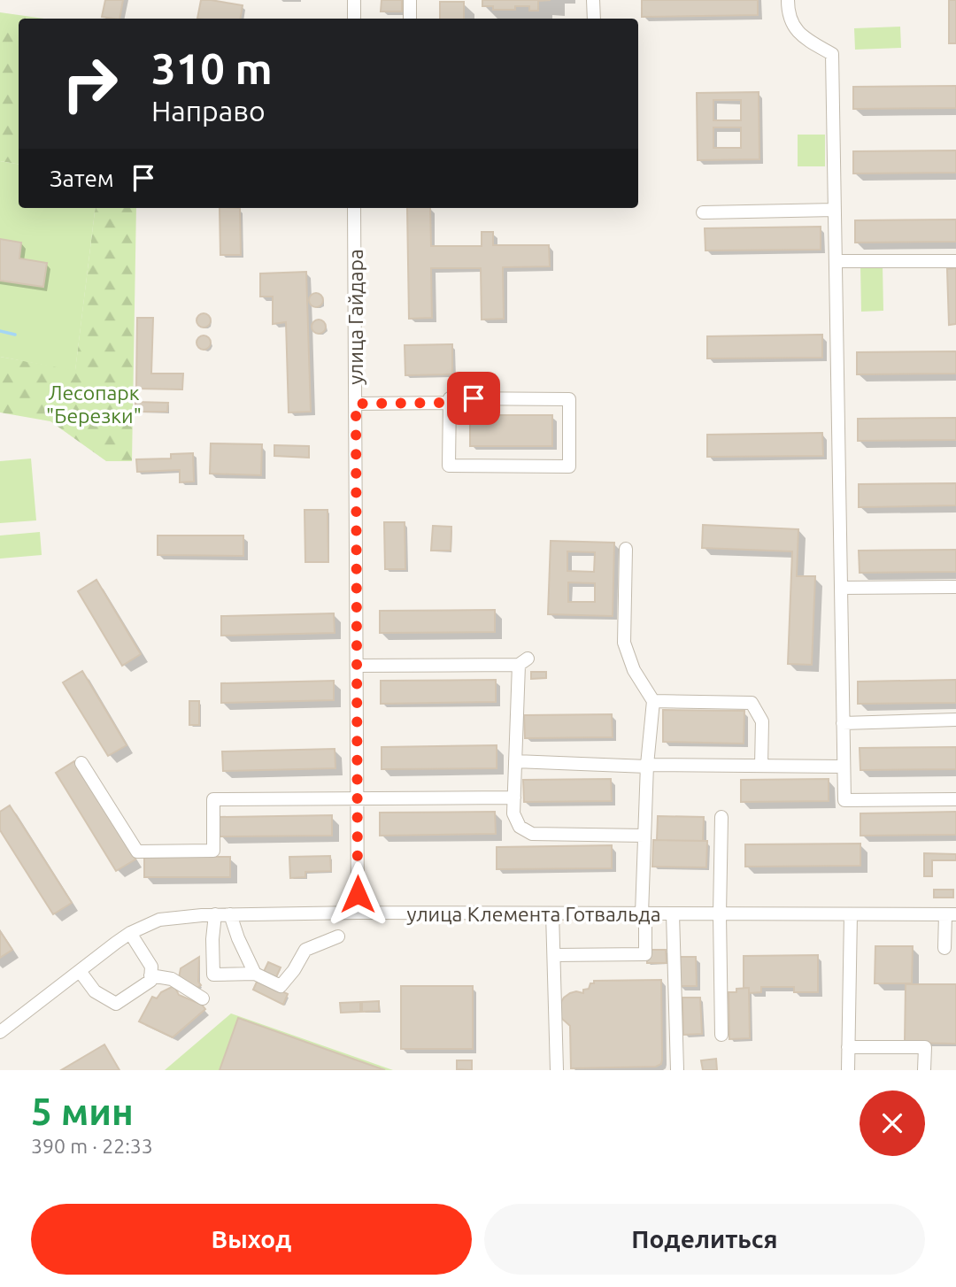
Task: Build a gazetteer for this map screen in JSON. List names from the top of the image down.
{
  "streets": {
    "street": ["улица Гайдара", "улица Клемента Готвальда"]
  },
  "crossings": [
    ["улица Гайдара", "улица Клемента Готвальда"]
  ],
  "parks": ["Лесопарк \"Березки\""],
  "page": {
    "turn": ["310 m", "Направо"],
    "then": "Затем",
    "heading": ["5 мин", "390 m · 22:33"],
    "buttons": ["Выход", "Поделиться"]
  }
}
